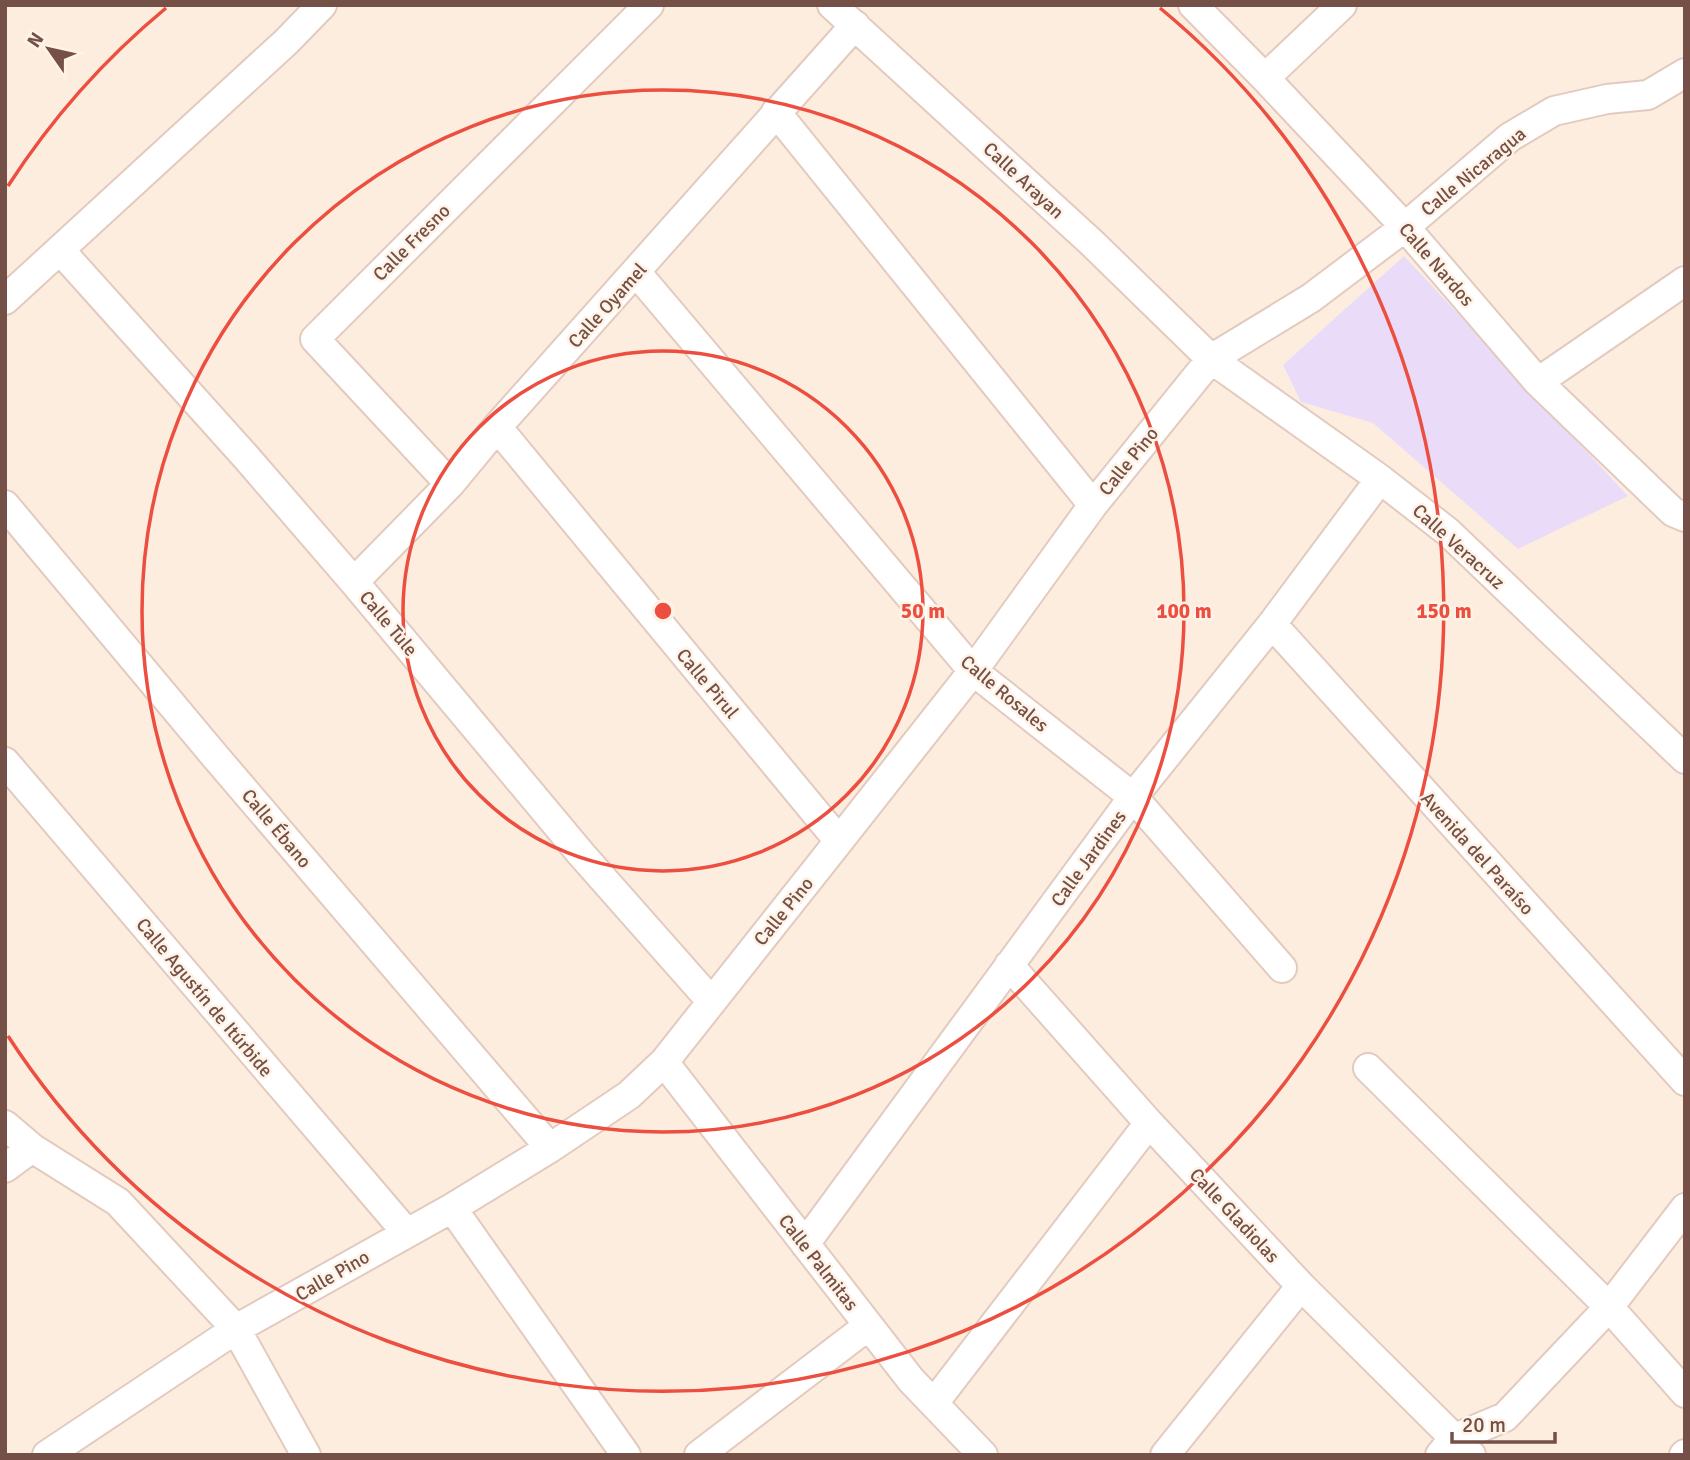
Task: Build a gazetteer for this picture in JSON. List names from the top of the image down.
{
  "streets": {
    "street": [
      "Calle Nicaragua",
      "Calle Arayan",
      "Calle Fresno",
      "Calle Nardos",
      "Calle Oyamel",
      "Calle Pino",
      "Calle Veracruz",
      "Calle Tule",
      "Calle Pirul",
      "Calle Rosales",
      "Calle Ébano",
      "Avenida del Paraíso",
      "Calle Jardines",
      "Calle Agustín de Itúrbide",
      "Calle Gladiolas",
      "Calle Palmitas"
    ]
  },
  "crossings": [
    ["Calle Nicaragua", "Calle Arayan"],
    ["Calle Nicaragua", "Calle Nardos"],
    ["Calle Nicaragua", "Calle Pino"],
    ["Calle Nicaragua", "Calle Veracruz"],
    ["Calle Arayan", "Calle Oyamel"],
    ["Calle Arayan", "Calle Pino"],
    ["Calle Arayan", "Calle Veracruz"],
    ["Calle Fresno", "Calle Oyamel"],
    ["Calle Oyamel", "Calle Tule"],
    ["Calle Oyamel", "Calle Pirul"],
    ["Calle Oyamel", "Calle Rosales"],
    ["Calle Pino", "Calle Veracruz"],
    ["Calle Pino", "Calle Tule"],
    ["Calle Pino", "Calle Pirul"],
    ["Calle Pino", "Calle Rosales"],
    ["Calle Pino", "Calle Ébano"],
    ["Calle Pino", "Calle Agustín de Itúrbide"],
    ["Calle Pino", "Calle Palmitas"],
    ["Calle Veracruz", "Calle Jardines"],
    ["Calle Rosales", "Calle Jardines"],
    ["Avenida del Paraíso", "Calle Jardines"],
    ["Calle Jardines", "Calle Gladiolas"],
    ["Calle Jardines", "Calle Palmitas"]
  ],
  "scale_bar": "20 m",
  "north": "top left",
  "rings": ["50 m", "100 m", "150 m"]
}
